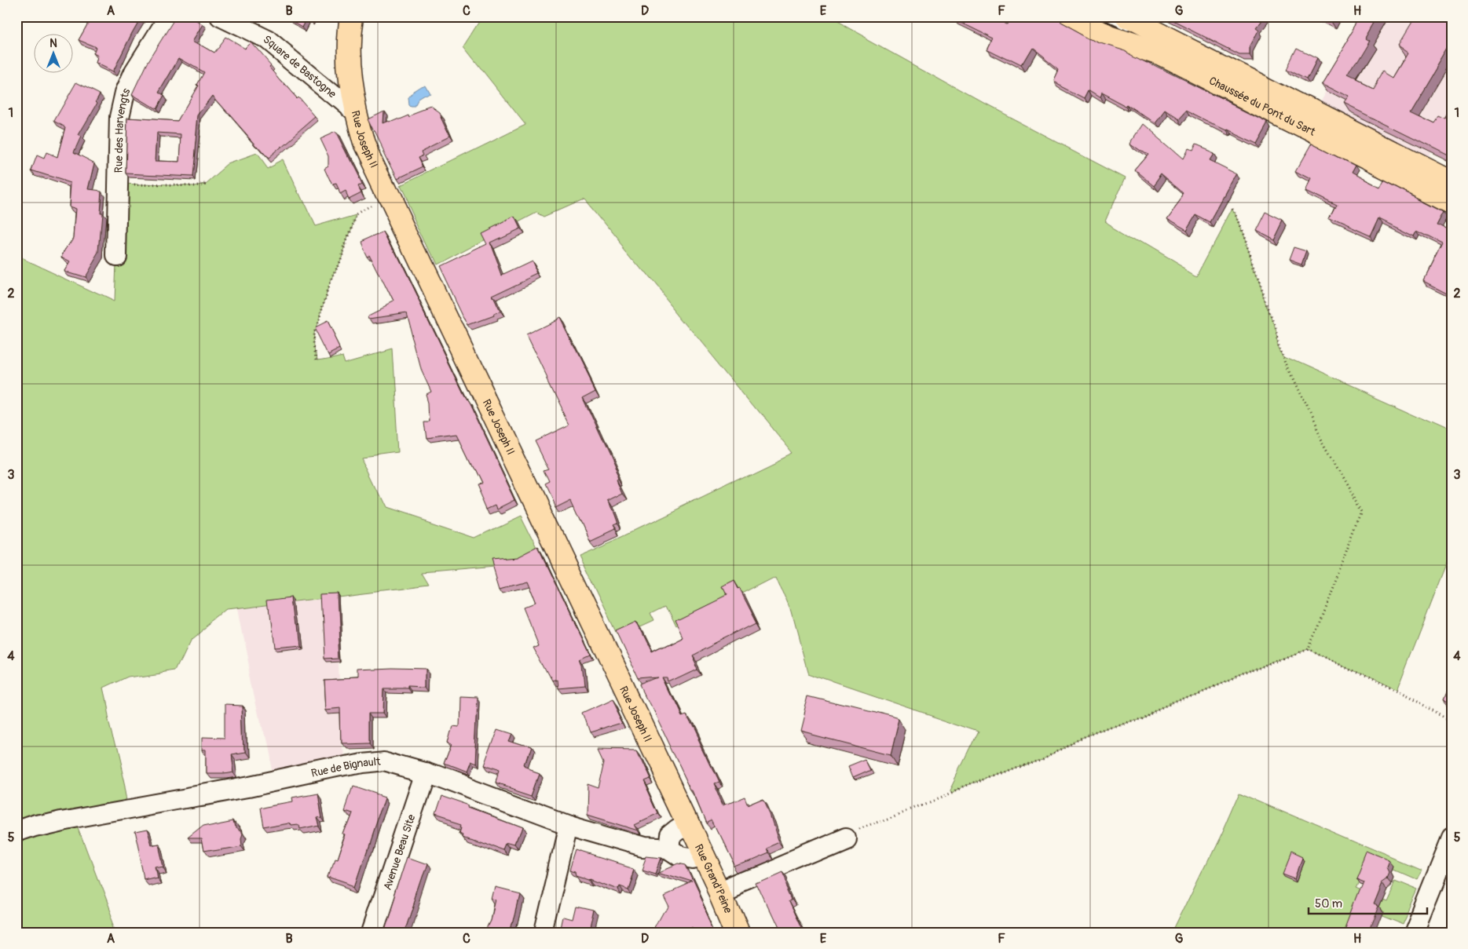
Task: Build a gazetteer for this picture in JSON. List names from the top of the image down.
{
  "streets": {
    "main road": ["Chaussée du Pont du Sart", "Rue Joseph II", "Rue Grand'Peine"],
    "street": [
      "Square de Bastogne",
      "Rue des Harvengts",
      "Rue de Bignault",
      "Avenue Beau Site"
    ]
  },
  "crossings": [
    ["Square de Bastogne", "Rue Joseph II"],
    ["Rue Joseph II", "Rue Grand'Peine"],
    ["Rue de Bignault", "Avenue Beau Site"],
    ["Rue de Bignault", "Rue Grand'Peine"]
  ],
  "scale_bar": "50 m",
  "north": "top",
  "grid": {
    "columns": [
      "A",
      "B",
      "C",
      "D",
      "E",
      "F",
      "G",
      "H"
    ],
    "rows": [
      "1",
      "2",
      "3",
      "4",
      "5"
    ]
  }
}
